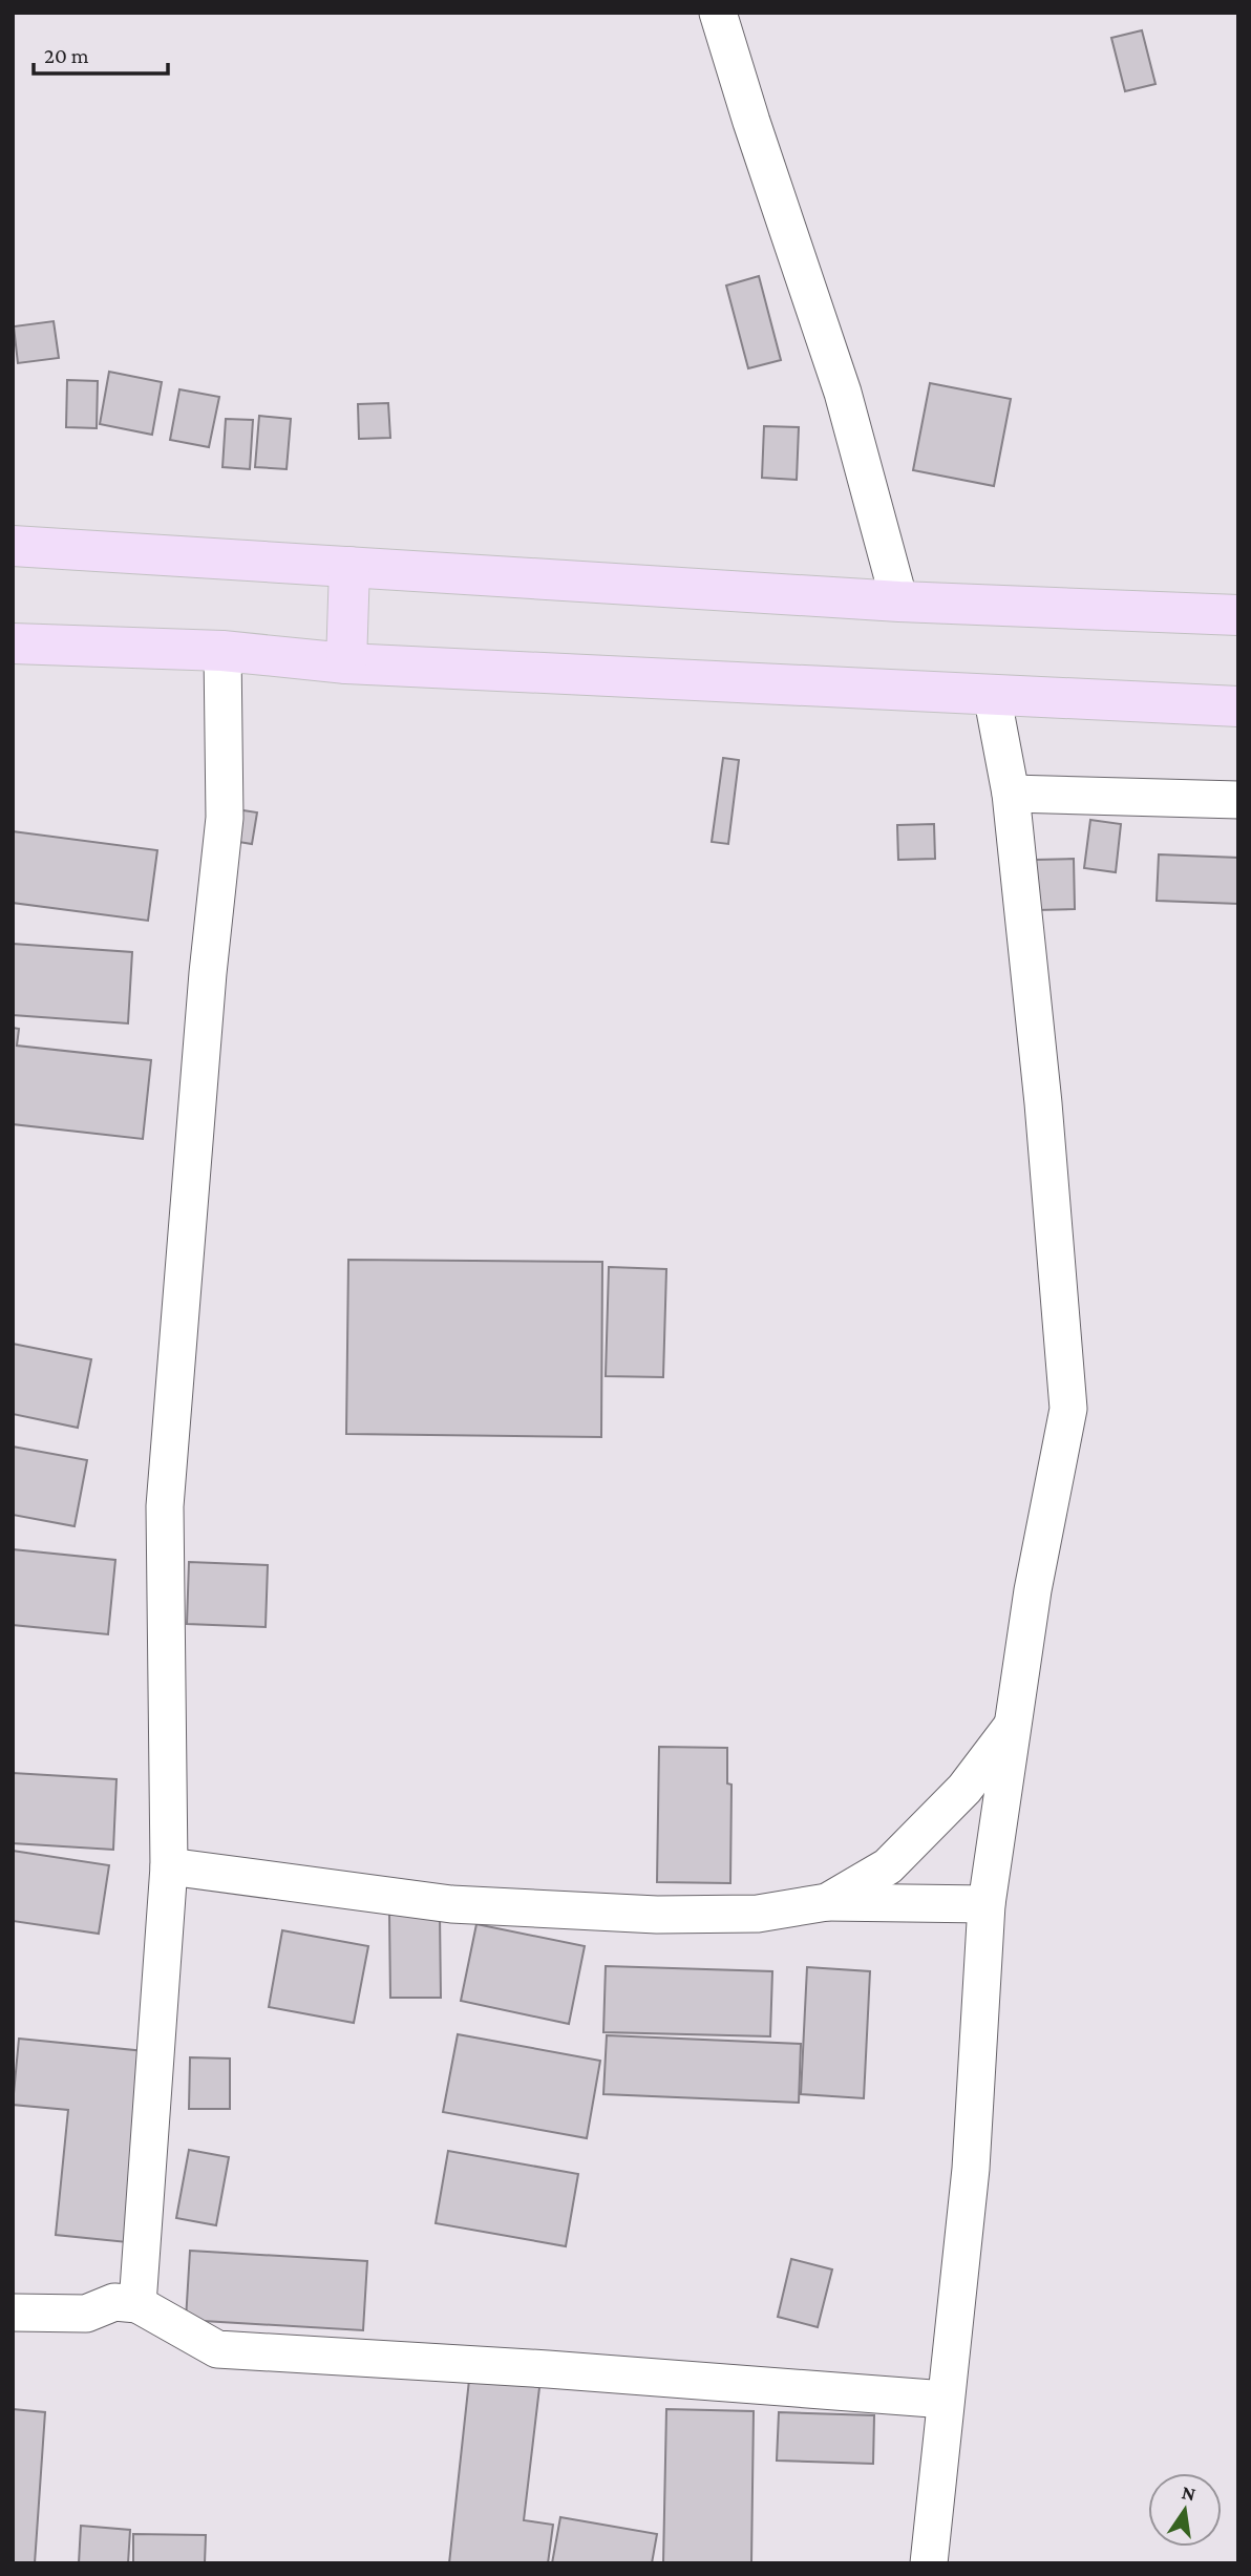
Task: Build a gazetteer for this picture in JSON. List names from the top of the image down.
{
  "scale_bar": "20 m",
  "north": "top"
}
